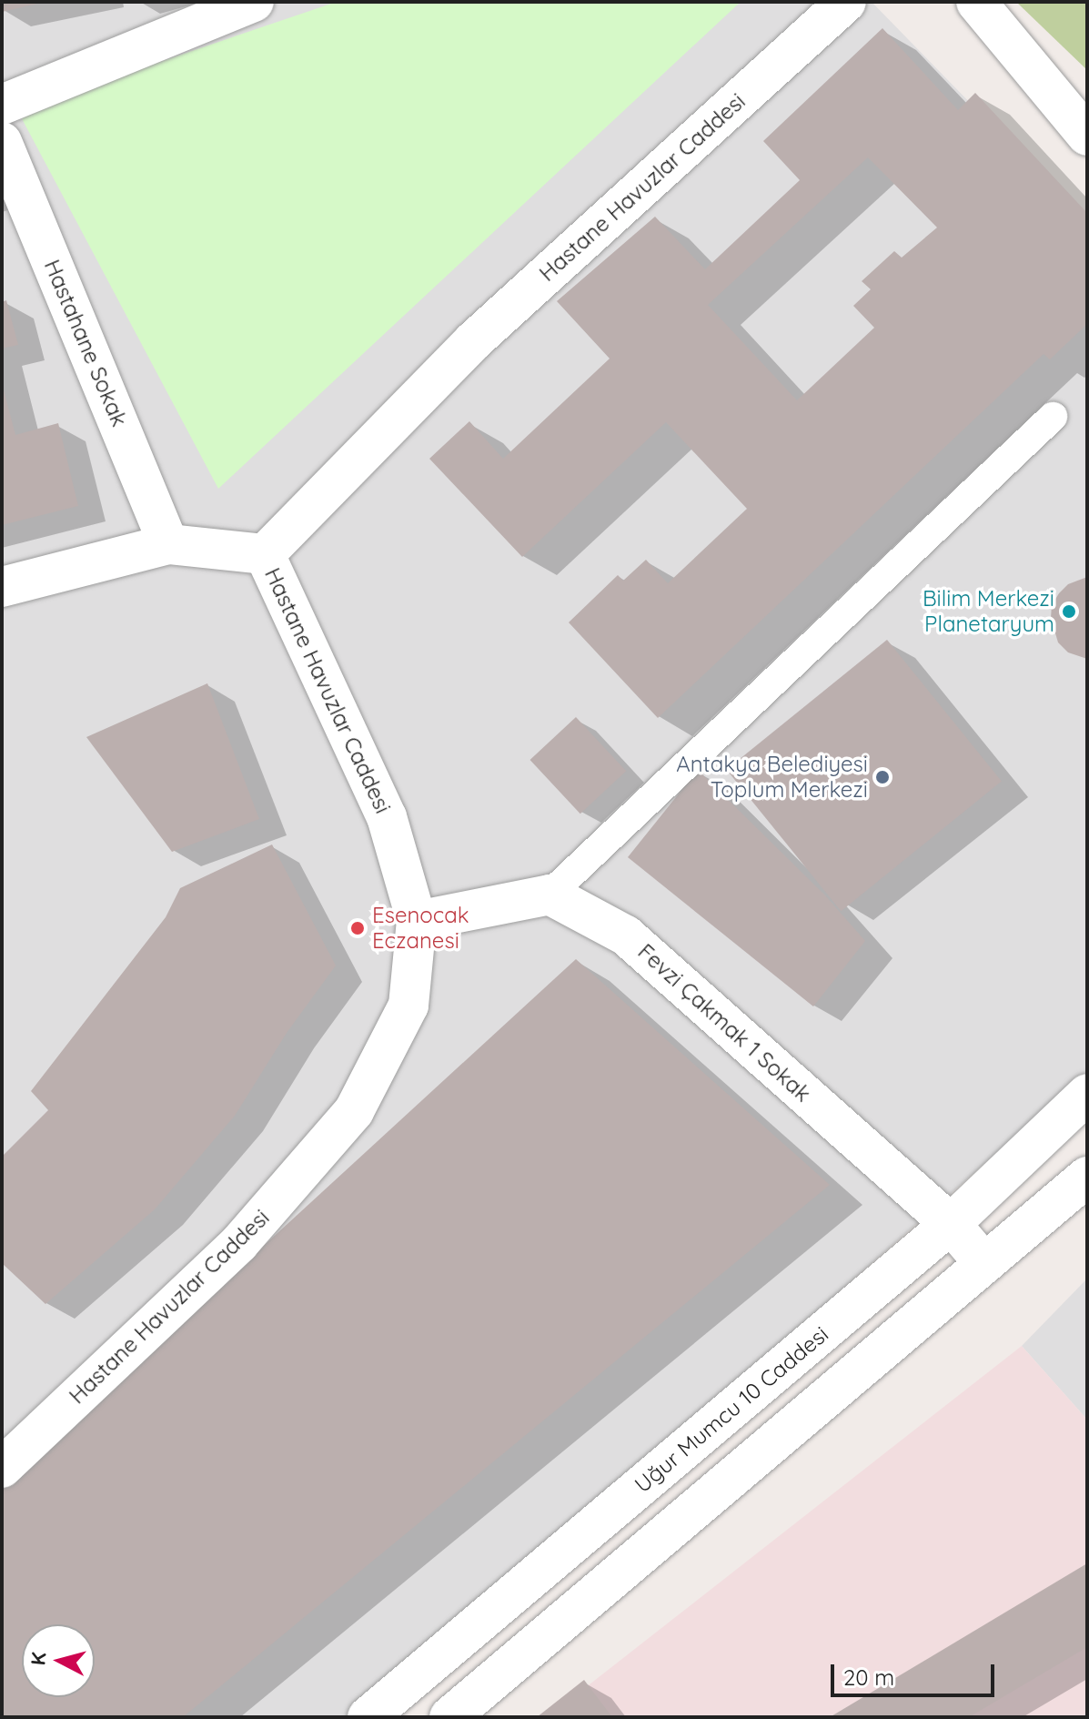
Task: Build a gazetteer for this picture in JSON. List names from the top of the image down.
{
  "streets": {
    "street": [
      "Hastane Havuzlar Caddesi",
      "Hastahane Sokak",
      "Fevzi Çakmak 1 Sokak",
      "Uğur Mumcu 10 Caddesi"
    ]
  },
  "crossings": [
    ["Fevzi Çakmak 1 Sokak", "Uğur Mumcu 10 Caddesi"]
  ],
  "places": ["Bilim Merkezi Planetaryum", "Antakya Belediyesi Toplum Merkezi", "Esenocak Eczanesi"],
  "scale_bar": "20 m",
  "north": "left"
}
